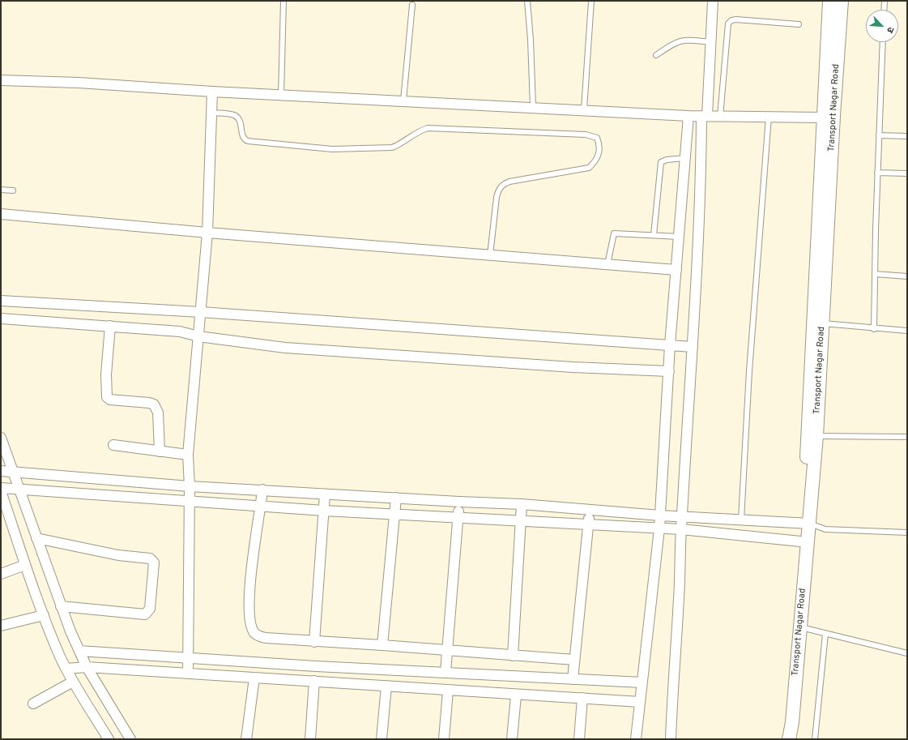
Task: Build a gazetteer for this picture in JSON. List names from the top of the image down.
{
  "streets": {
    "main road": ["Transport Nagar Road"]
  },
  "north": "bottom right"
}
